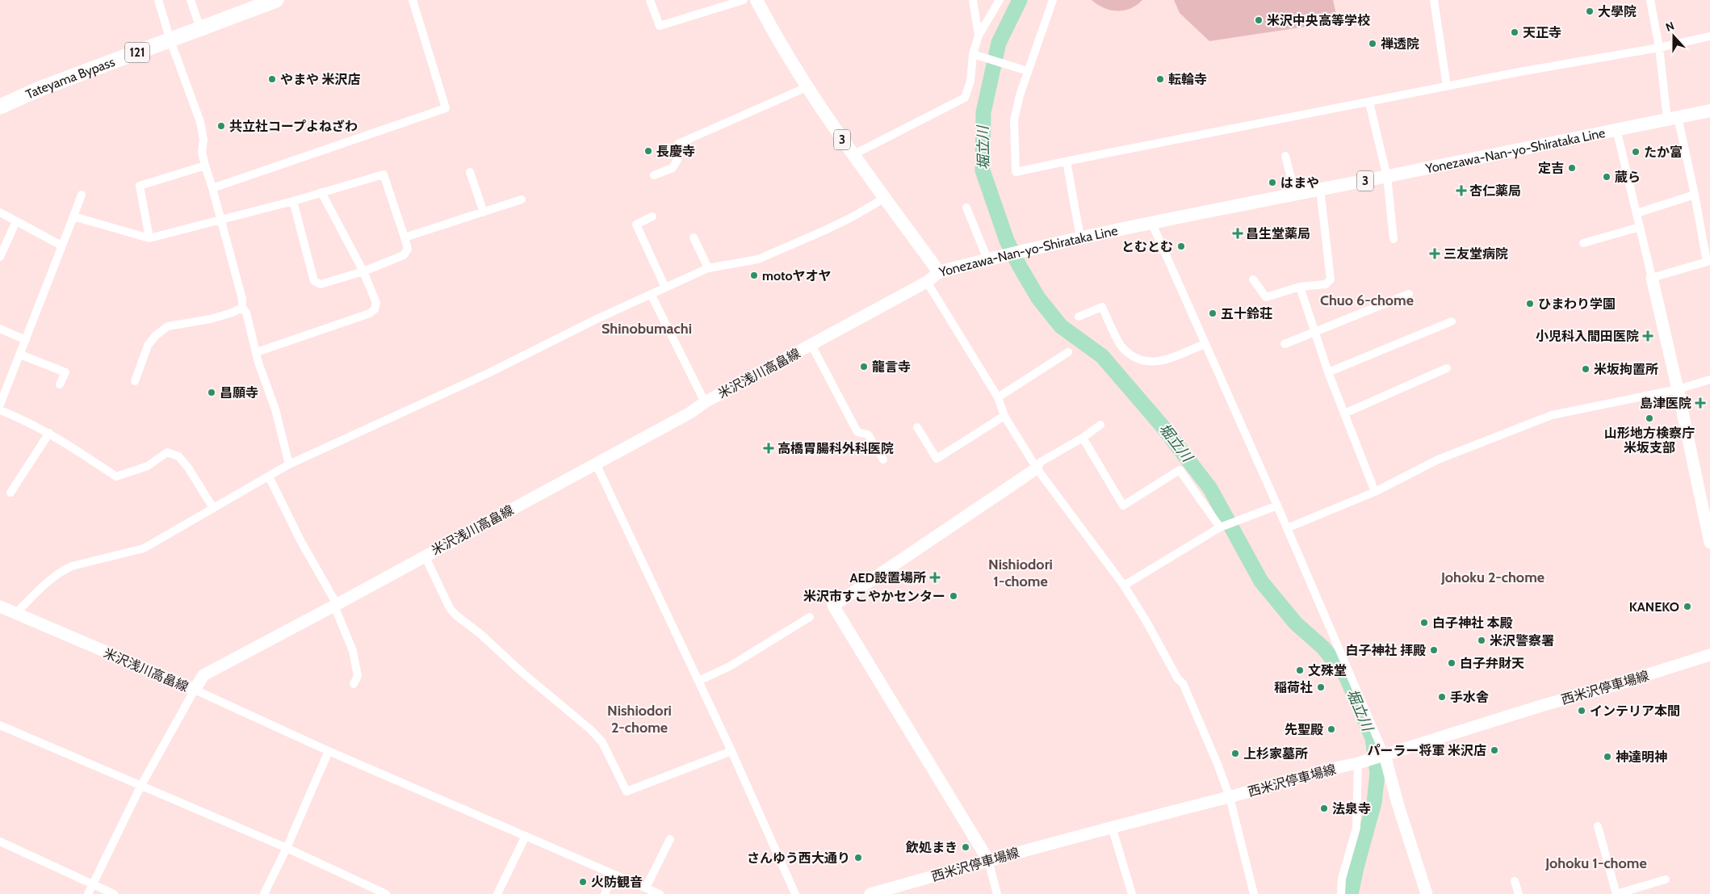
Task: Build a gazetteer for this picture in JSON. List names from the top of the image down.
{
  "streets": {
    "highway": ["121", "Tateyama Bypass"],
    "main road": [
      "3",
      "Yonezawa-Nan-yo-Shirataka Line",
      "米沢浅川高畠線",
      "西米沢停車場線"
    ]
  },
  "crossings": [
    ["Yonezawa-Nan-yo-Shirataka Line", "米沢浅川高畠線"]
  ],
  "districts": [
    "Chuo 6-chome",
    "Shinobumachi",
    "Nishiodori 1-chome",
    "Johoku 2-chome",
    "Nishiodori 2-chome",
    "Johoku 1-chome"
  ],
  "water": ["堀立川"],
  "places": {
    "other": [
      "大學院",
      "米沢中央高等学校",
      "天正寺",
      "禅透院",
      "やまや 米沢店",
      "転輪寺",
      "共立社コープよねざわ",
      "長慶寺",
      "たか富",
      "定吉",
      "蔵ら",
      "はまや",
      "とむとむ",
      "motoヤオヤ",
      "ひまわり学園",
      "五十鈴荘",
      "龍言寺",
      "米坂拘置所",
      "昌願寺",
      "山形地方検察庁 米坂支部",
      "米沢市すこやかセンター",
      "KANEKO",
      "白子神社 本殿",
      "米沢警察署",
      "白子神社 拝殿",
      "白子弁財天",
      "文殊堂",
      "稲荷社",
      "手水舎",
      "インテリア本間",
      "先聖殿",
      "パーラー将軍 米沢店",
      "上杉家墓所",
      "神達明神",
      "法泉寺",
      "飲処まき",
      "さんゆう西大通り",
      "火防観音"
    ],
    "health": [
      "杏仁薬局",
      "昌生堂薬局",
      "三友堂病院",
      "小児科入間田医院",
      "島津医院",
      "高橋胃腸科外科医院",
      "AED設置場所"
    ]
  },
  "north": "top"
}
